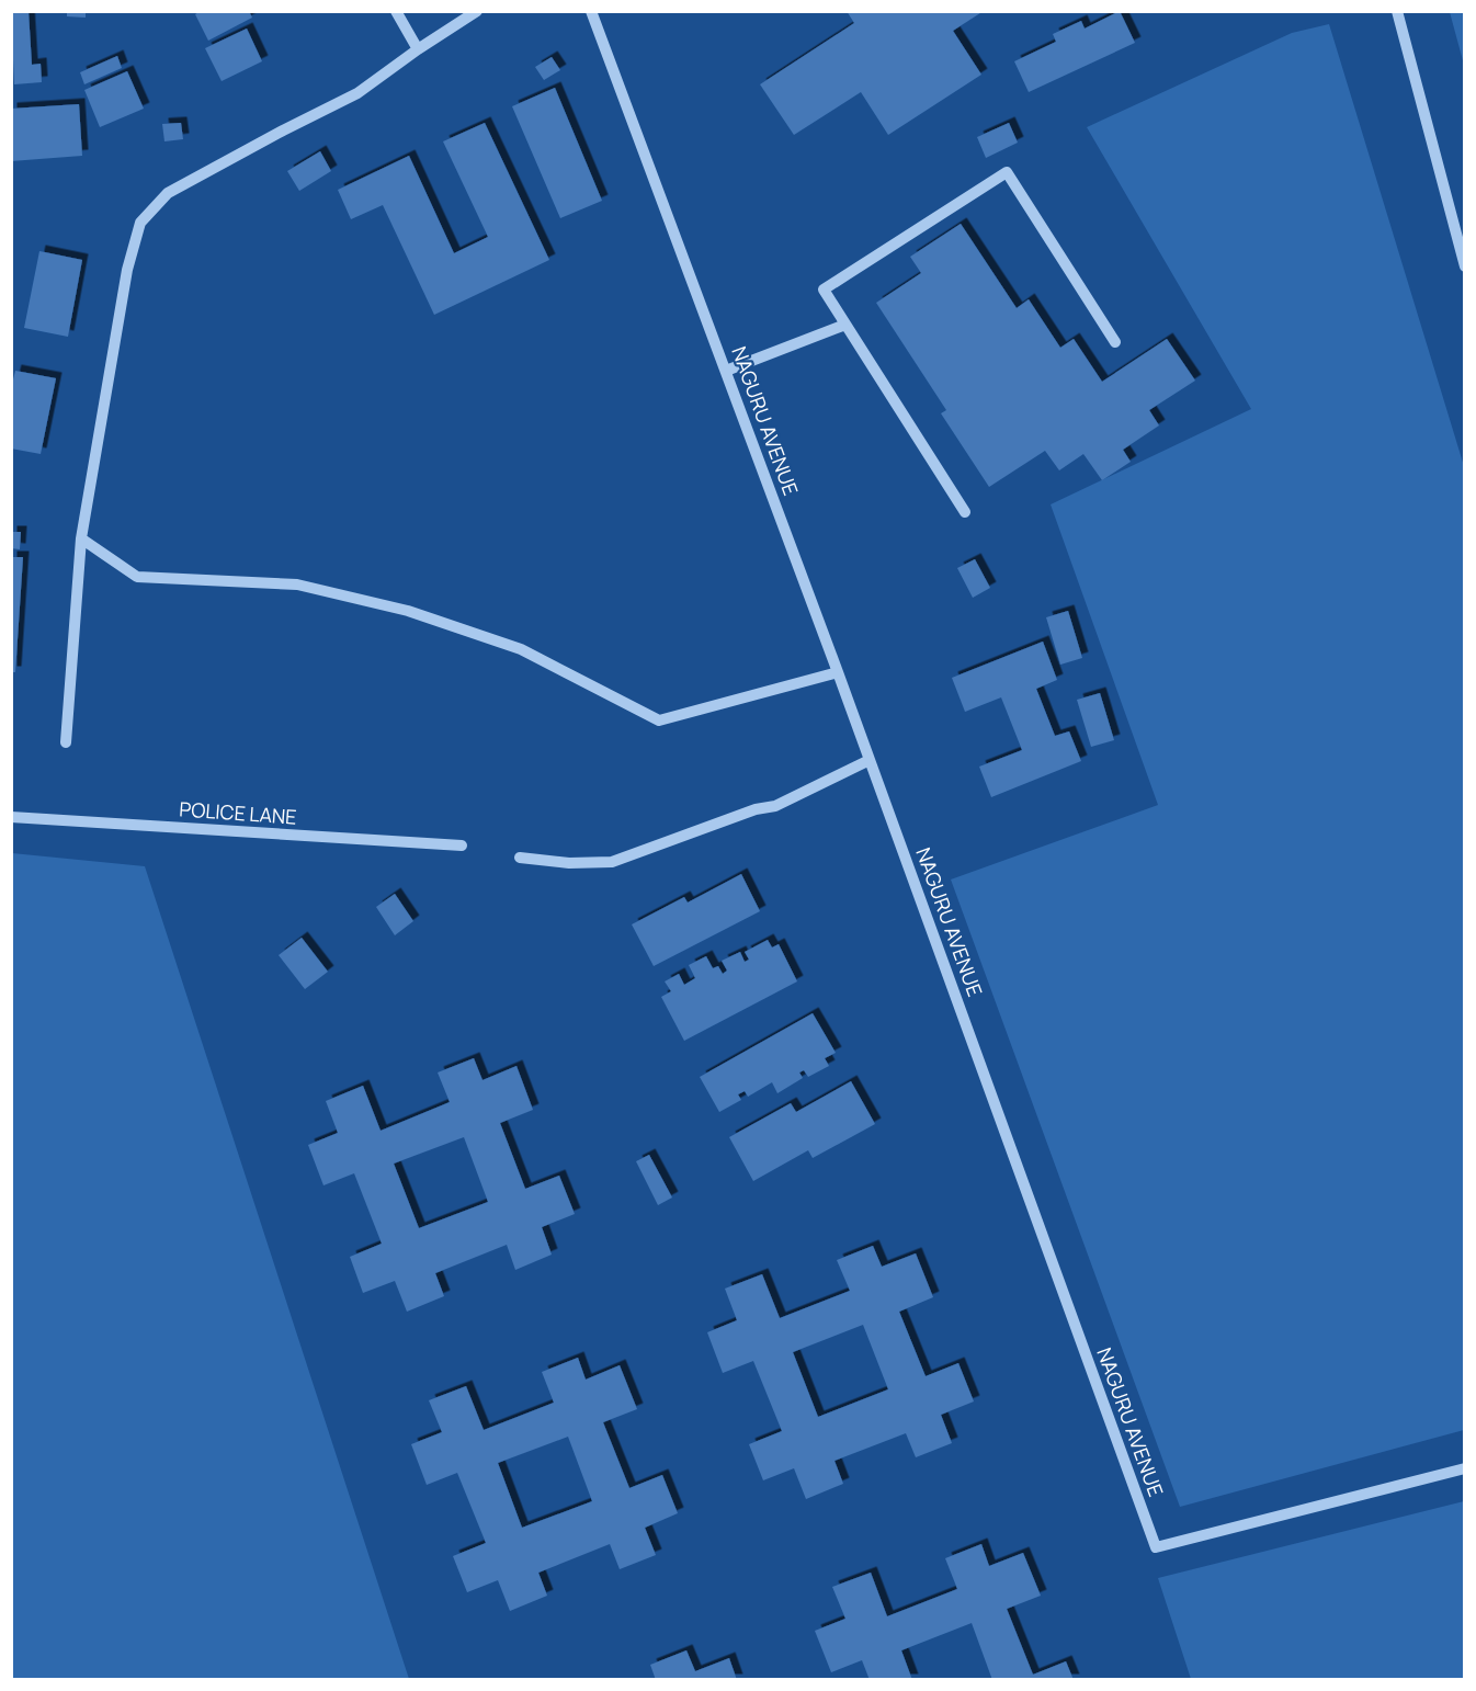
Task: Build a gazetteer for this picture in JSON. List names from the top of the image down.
{
  "streets": {
    "street": ["NAGURU AVENUE", "POLICE LANE"]
  }
}
